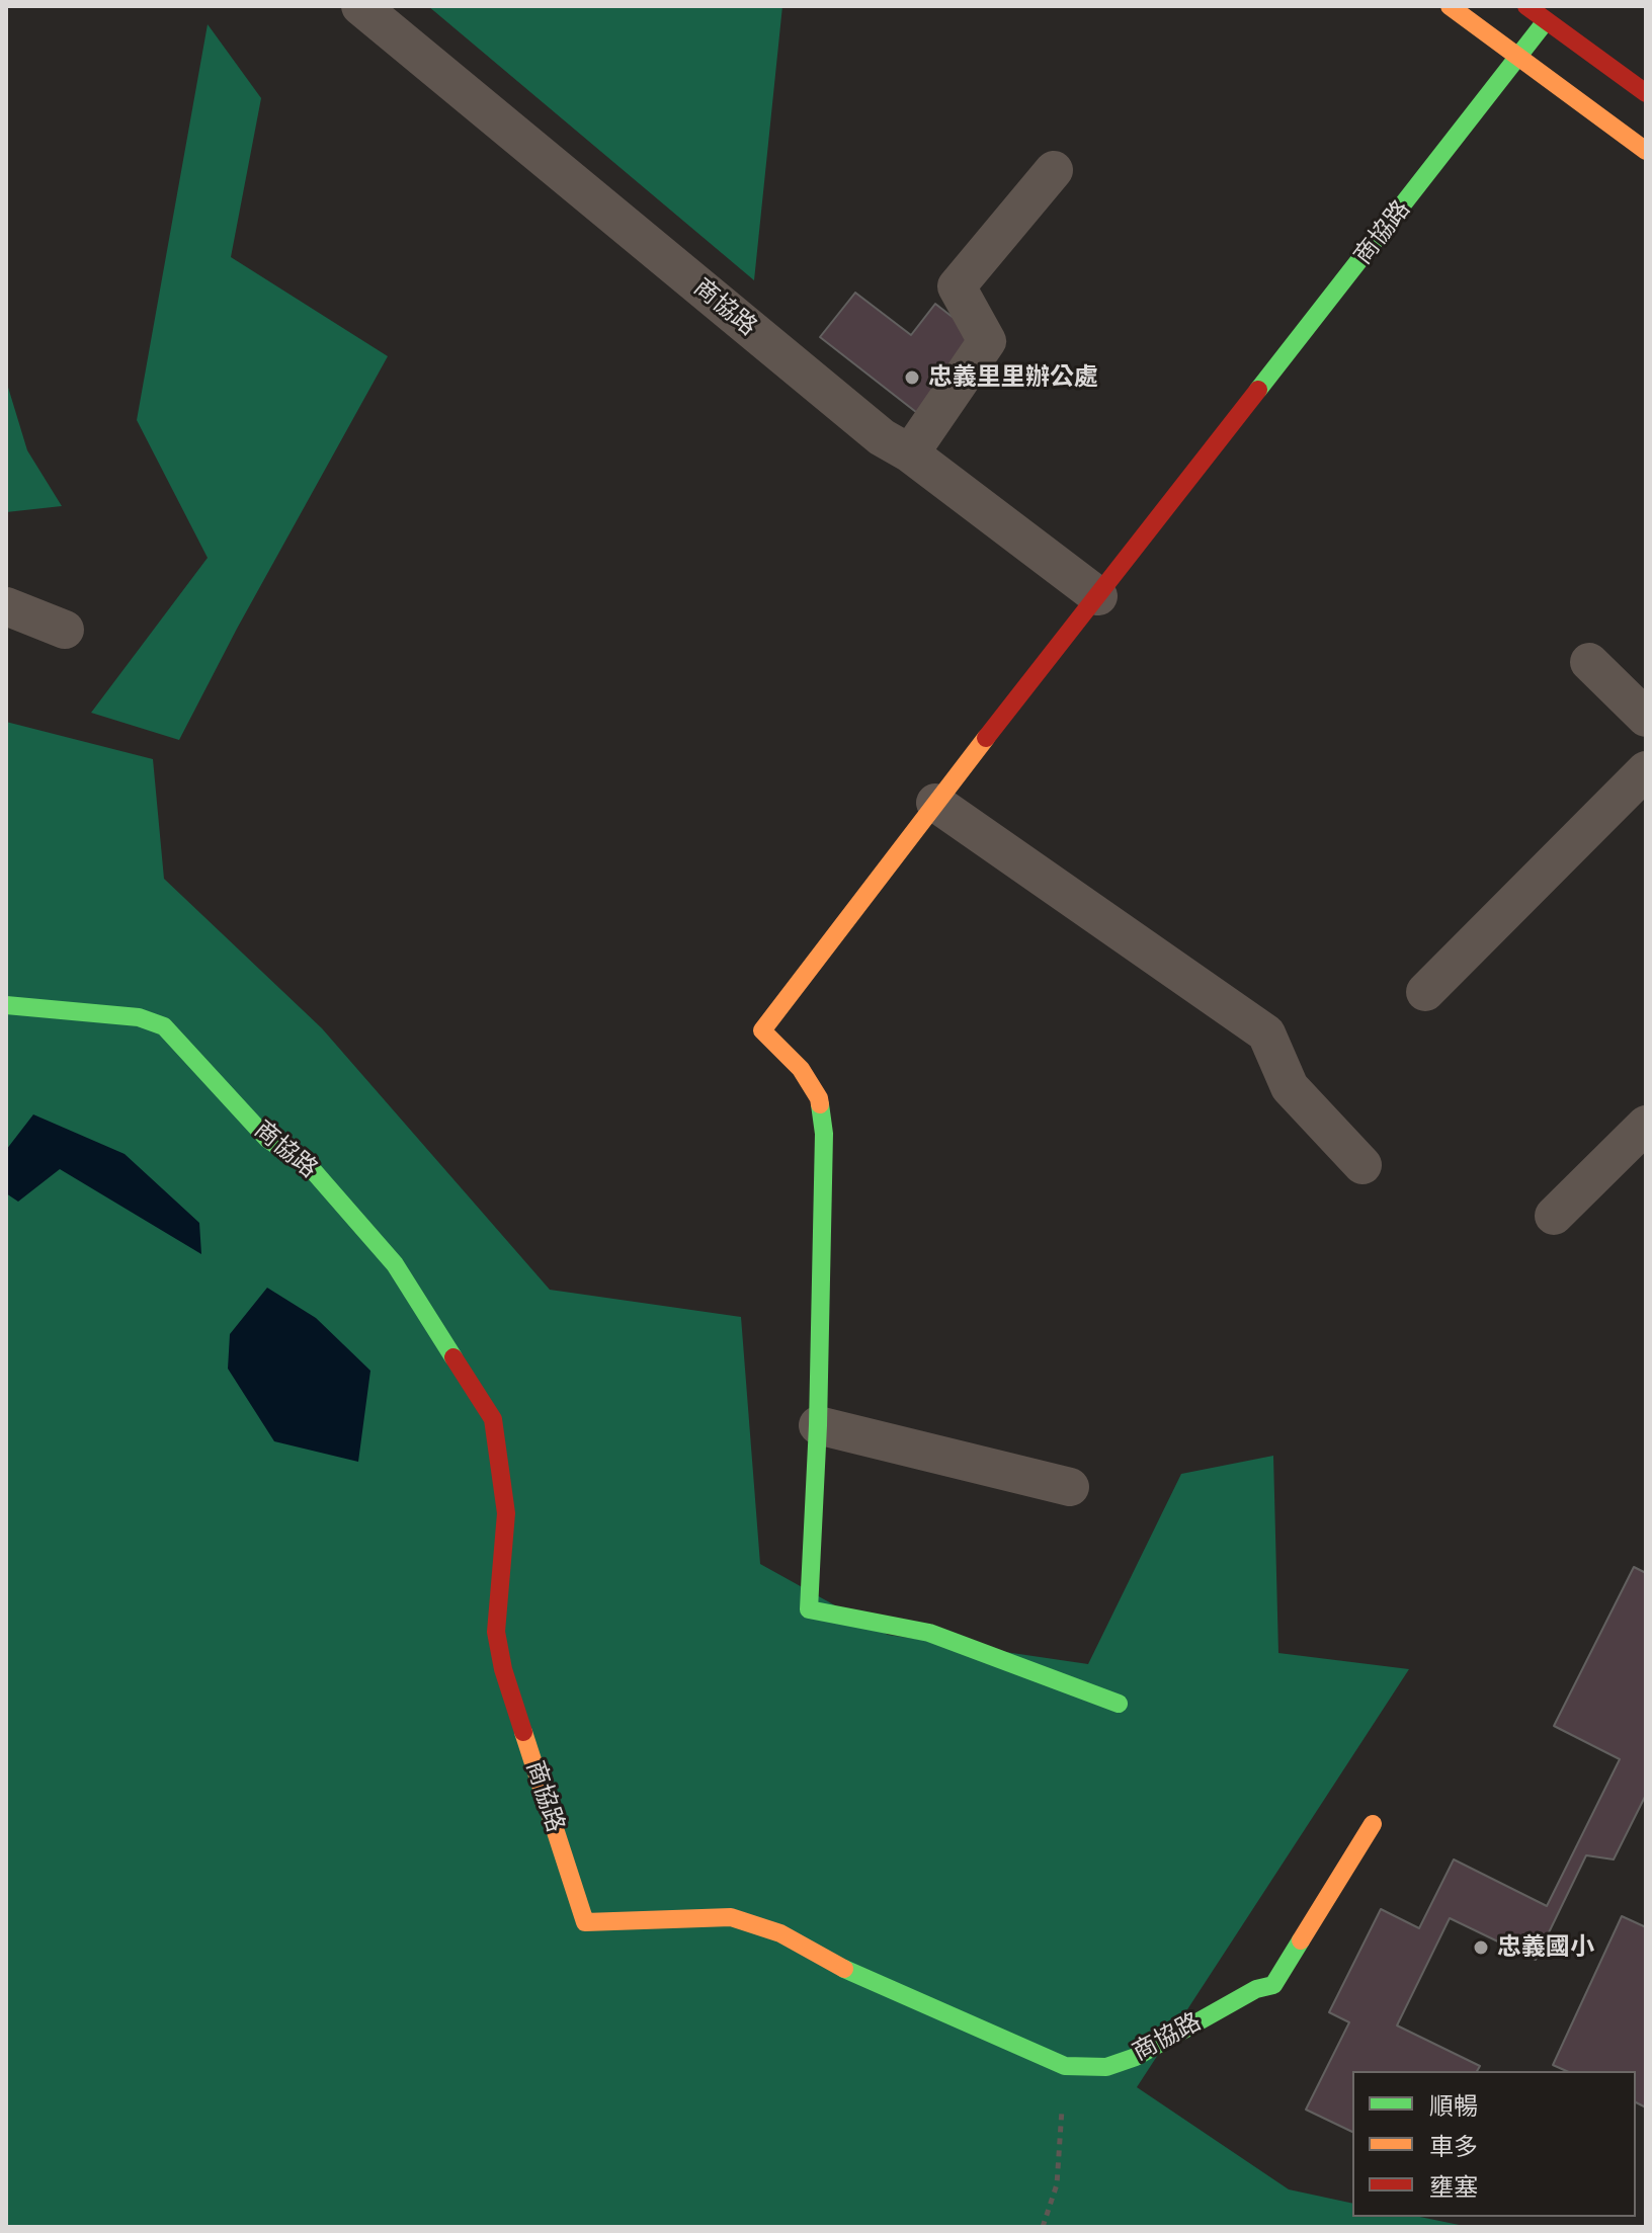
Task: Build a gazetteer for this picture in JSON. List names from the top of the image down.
{
  "streets": {
    "street": ["商協路"]
  },
  "places": ["忠義里里辦公處", "忠義國小"],
  "legend": ["順暢", "車多", "壅塞"]
}
